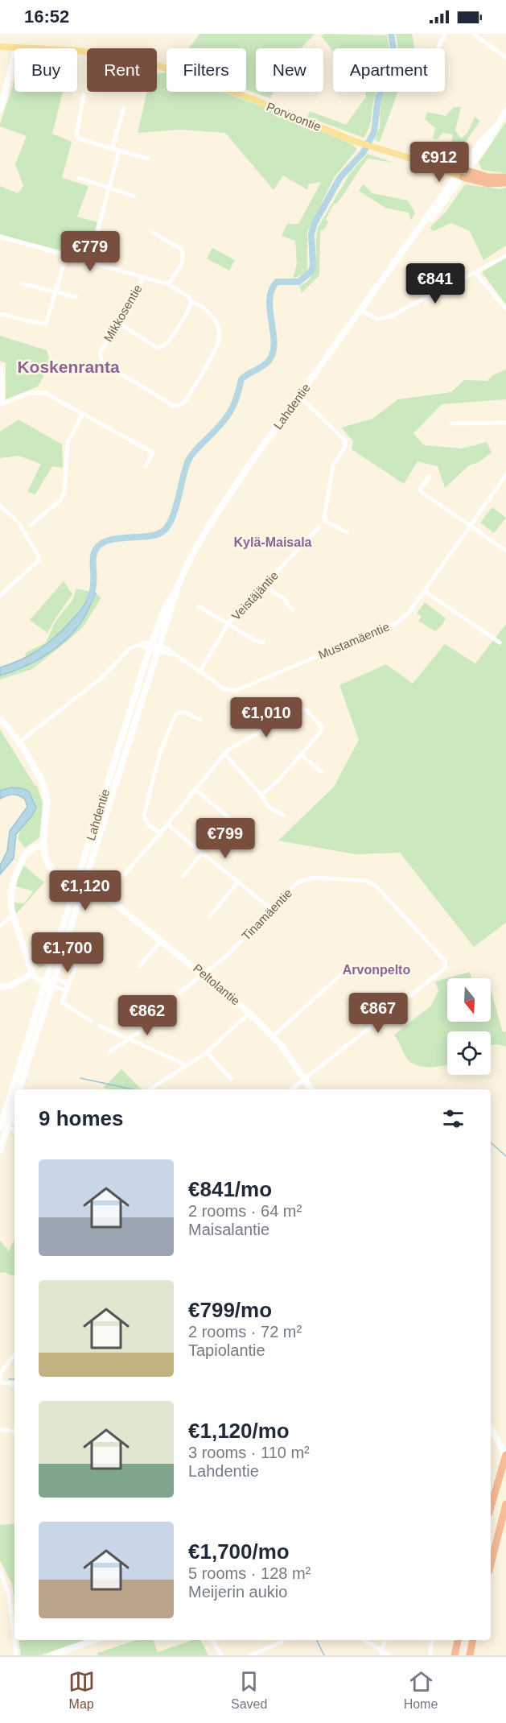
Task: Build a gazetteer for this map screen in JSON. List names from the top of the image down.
{
  "streets": {
    "main road": ["Porvoontie", "Lahdentie", "Peltolantie"],
    "street": [
      "Mikkosentie",
      "Veistäjäntie",
      "Mustamäentie",
      "Tinamäentie"
    ]
  },
  "crossings": [
    ["Porvoontie", "Lahdentie"],
    ["Lahdentie", "Mustamäentie"],
    ["Lahdentie", "Peltolantie"],
    ["Veistäjäntie", "Mustamäentie"],
    ["Mustamäentie", "Peltolantie"],
    ["Tinamäentie", "Peltolantie"]
  ],
  "districts": ["Koskenranta", "Kylä-Maisala", "Arvonpelto"],
  "north": "bottom",
  "page": {
    "status": "16:52",
    "chip": [
      "Buy",
      "Rent",
      "Filters",
      "New",
      "Apartment"
    ],
    "price": [
      "€912",
      "€779",
      "€841",
      "€1,010",
      "€799",
      "€1,120",
      "€1,700",
      "€867",
      "€862"
    ],
    "heading": "9 homes",
    "list": [
      {
        "name": "€841/mo",
        "note": "2 rooms · 64 m² · Maisalantie"
      },
      {
        "name": "€799/mo",
        "note": "2 rooms · 72 m² · Tapiolantie"
      },
      {
        "name": "€1,120/mo",
        "note": "3 rooms · 110 m² · Lahdentie"
      },
      {
        "name": "€1,700/mo",
        "note": "5 rooms · 128 m² · Meijerin aukio"
      }
    ],
    "tabs": ["Map", "Saved", "Home"]
  }
}
